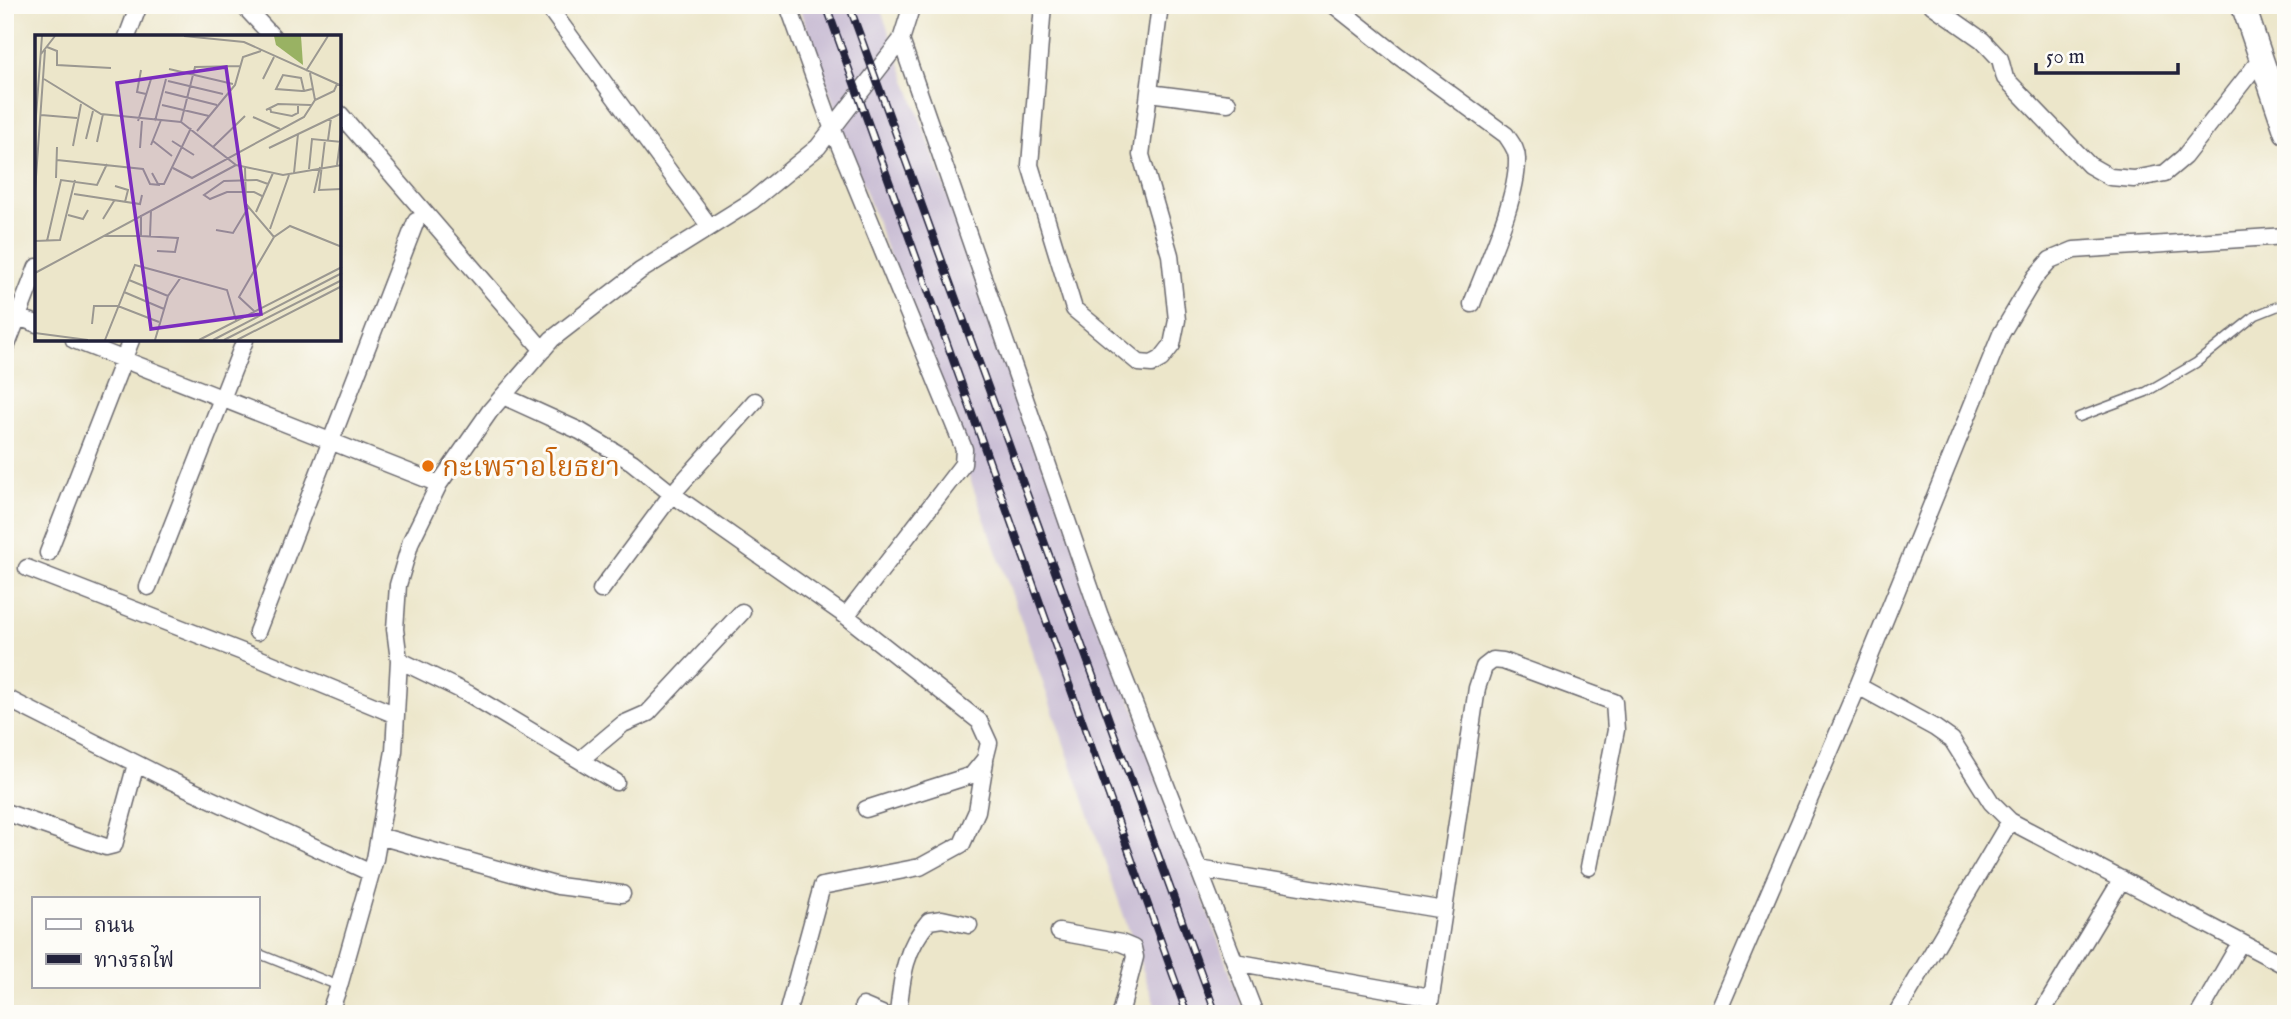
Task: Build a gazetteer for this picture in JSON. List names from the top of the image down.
{
  "places": ["กะเพราอโยธยา"],
  "legend": ["ถนน", "ทางรถไฟ"],
  "scale_bar": "50 m"
}
